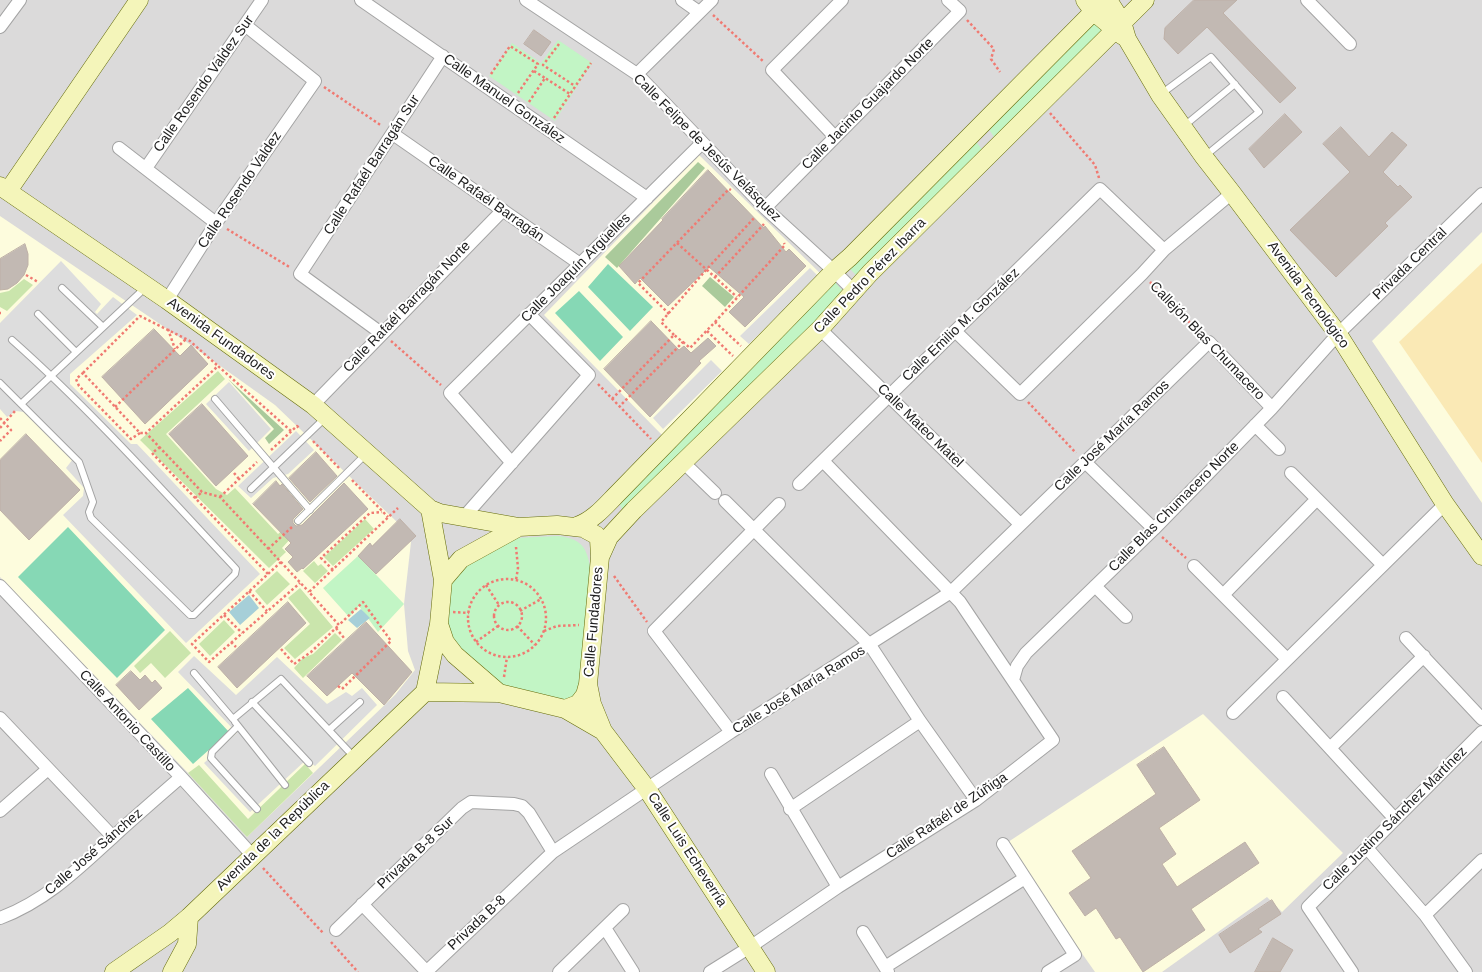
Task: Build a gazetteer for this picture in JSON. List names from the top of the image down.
{
  "streets": {
    "main road": [
      "Calle Pedro Pérez Ibarra",
      "Avenida Tecnológico",
      "Avenida Fundadores",
      "Calle Fundadores",
      "Avenida de la República",
      "Calle Luis Echeverría"
    ],
    "street": [
      "Calle Rosendo Valdez Sur",
      "Calle Manuel González",
      "Calle Jacinto Guajardo Norte",
      "Calle Felipe de Jesús Velásquez",
      "Calle Rafaél Barragán Sur",
      "Calle Rosendo Valdez",
      "Calle Rafaél Barragán",
      "Privada Central",
      "Calle Joaquín Argüelles",
      "Calle Rafaél Barragán Norte",
      "Calle Emilio M. González",
      "Callejón Blas Chumacero",
      "Calle Mateo Matel",
      "Calle José María Ramos",
      "Calle Blas Chumacero Norte",
      "Calle Antonio Castillo",
      "Calle Rafaél de Zúñiga",
      "Calle Justino Sánchez Martínez",
      "Calle José Sánchez",
      "Privada B-8 Sur",
      "Privada B-8"
    ]
  },
  "crossings": [
    ["Calle Manuel González", "Calle Rafaél Barragán Sur"],
    ["Calle Manuel González", "Calle Joaquín Argüelles"],
    ["Calle Jacinto Guajardo Norte", "Calle Felipe de Jesús Velásquez"],
    ["Calle Felipe de Jesús Velásquez", "Calle Joaquín Argüelles"],
    ["Calle Felipe de Jesús Velásquez", "Calle Pedro Pérez Ibarra"],
    ["Calle Rafaél Barragán Sur", "Calle Rafaél Barragán"],
    ["Calle Rosendo Valdez", "Avenida Fundadores"],
    ["Calle Rafaél Barragán", "Calle Joaquín Argüelles"],
    ["Calle Rafaél Barragán", "Calle Rafaél Barragán Norte"],
    ["Privada Central", "Avenida Tecnológico"],
    ["Privada Central", "Calle Blas Chumacero Norte"],
    ["Calle Pedro Pérez Ibarra", "Avenida Tecnológico"],
    ["Calle Pedro Pérez Ibarra", "Calle Mateo Matel"],
    ["Calle Pedro Pérez Ibarra", "Calle Fundadores"],
    ["Avenida Tecnológico", "Calle Blas Chumacero Norte"],
    ["Calle Rafaél Barragán Norte", "Avenida Fundadores"],
    ["Calle Emilio M. González", "Calle Mateo Matel"],
    ["Callejón Blas Chumacero", "Calle José María Ramos"],
    ["Callejón Blas Chumacero", "Calle Blas Chumacero Norte"],
    ["Calle Mateo Matel", "Calle José María Ramos"],
    ["Calle José María Ramos", "Calle Luis Echeverría"],
    ["Calle José María Ramos", "Privada B-8"],
    ["Calle Blas Chumacero Norte", "Calle Rafaél de Zúñiga"],
    ["Calle Fundadores", "Calle Luis Echeverría"],
    ["Calle Antonio Castillo", "Avenida de la República"],
    ["Calle Antonio Castillo", "Calle José Sánchez"],
    ["Calle Rafaél de Zúñiga", "Calle Luis Echeverría"],
    ["Calle Luis Echeverría", "Privada B-8"],
    ["Privada B-8 Sur", "Privada B-8"]
  ]
}
